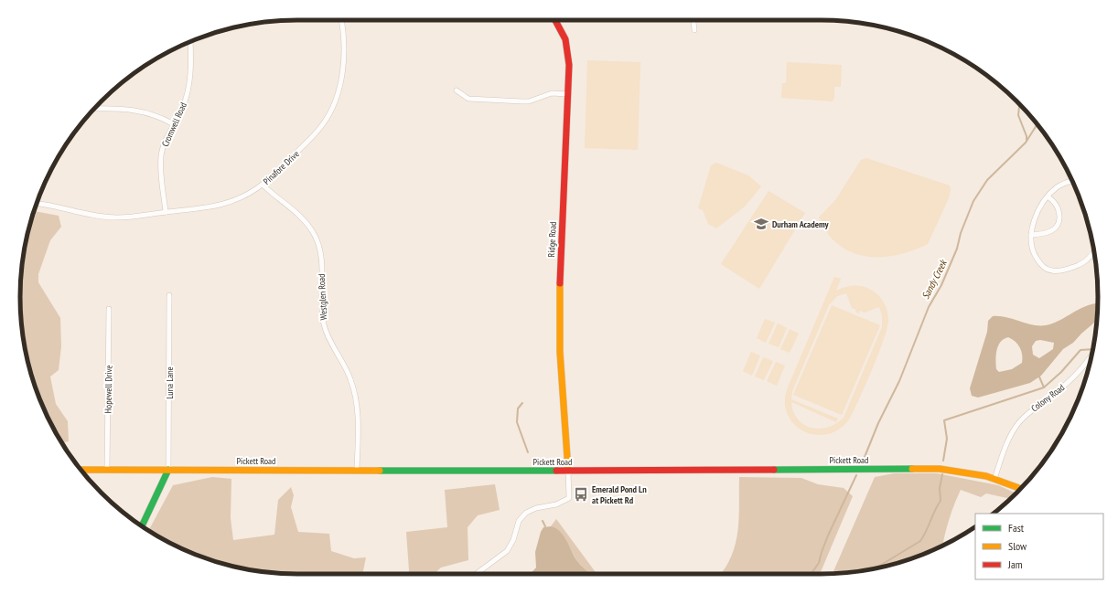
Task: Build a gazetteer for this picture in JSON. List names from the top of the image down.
{
  "streets": {
    "street": [
      "Cromwell Road",
      "Pinafore Drive",
      "Ridge Road",
      "Westglen Road",
      "Luna Lane",
      "Hopewell Drive",
      "Colony Road",
      "Pickett Road"
    ]
  },
  "crossings": [
    ["Cromwell Road", "Pinafore Drive"],
    ["Pinafore Drive", "Westglen Road"],
    ["Ridge Road", "Pickett Road"],
    ["Westglen Road", "Pickett Road"],
    ["Luna Lane", "Pickett Road"],
    ["Hopewell Drive", "Pickett Road"],
    ["Colony Road", "Pickett Road"]
  ],
  "water": ["Sandy Creek"],
  "places": {
    "school or university": ["Durham Academy"],
    "bus stop": ["Emerald Pond Ln at Pickett Rd"]
  },
  "legend": ["Fast", "Slow", "Jam"]
}
